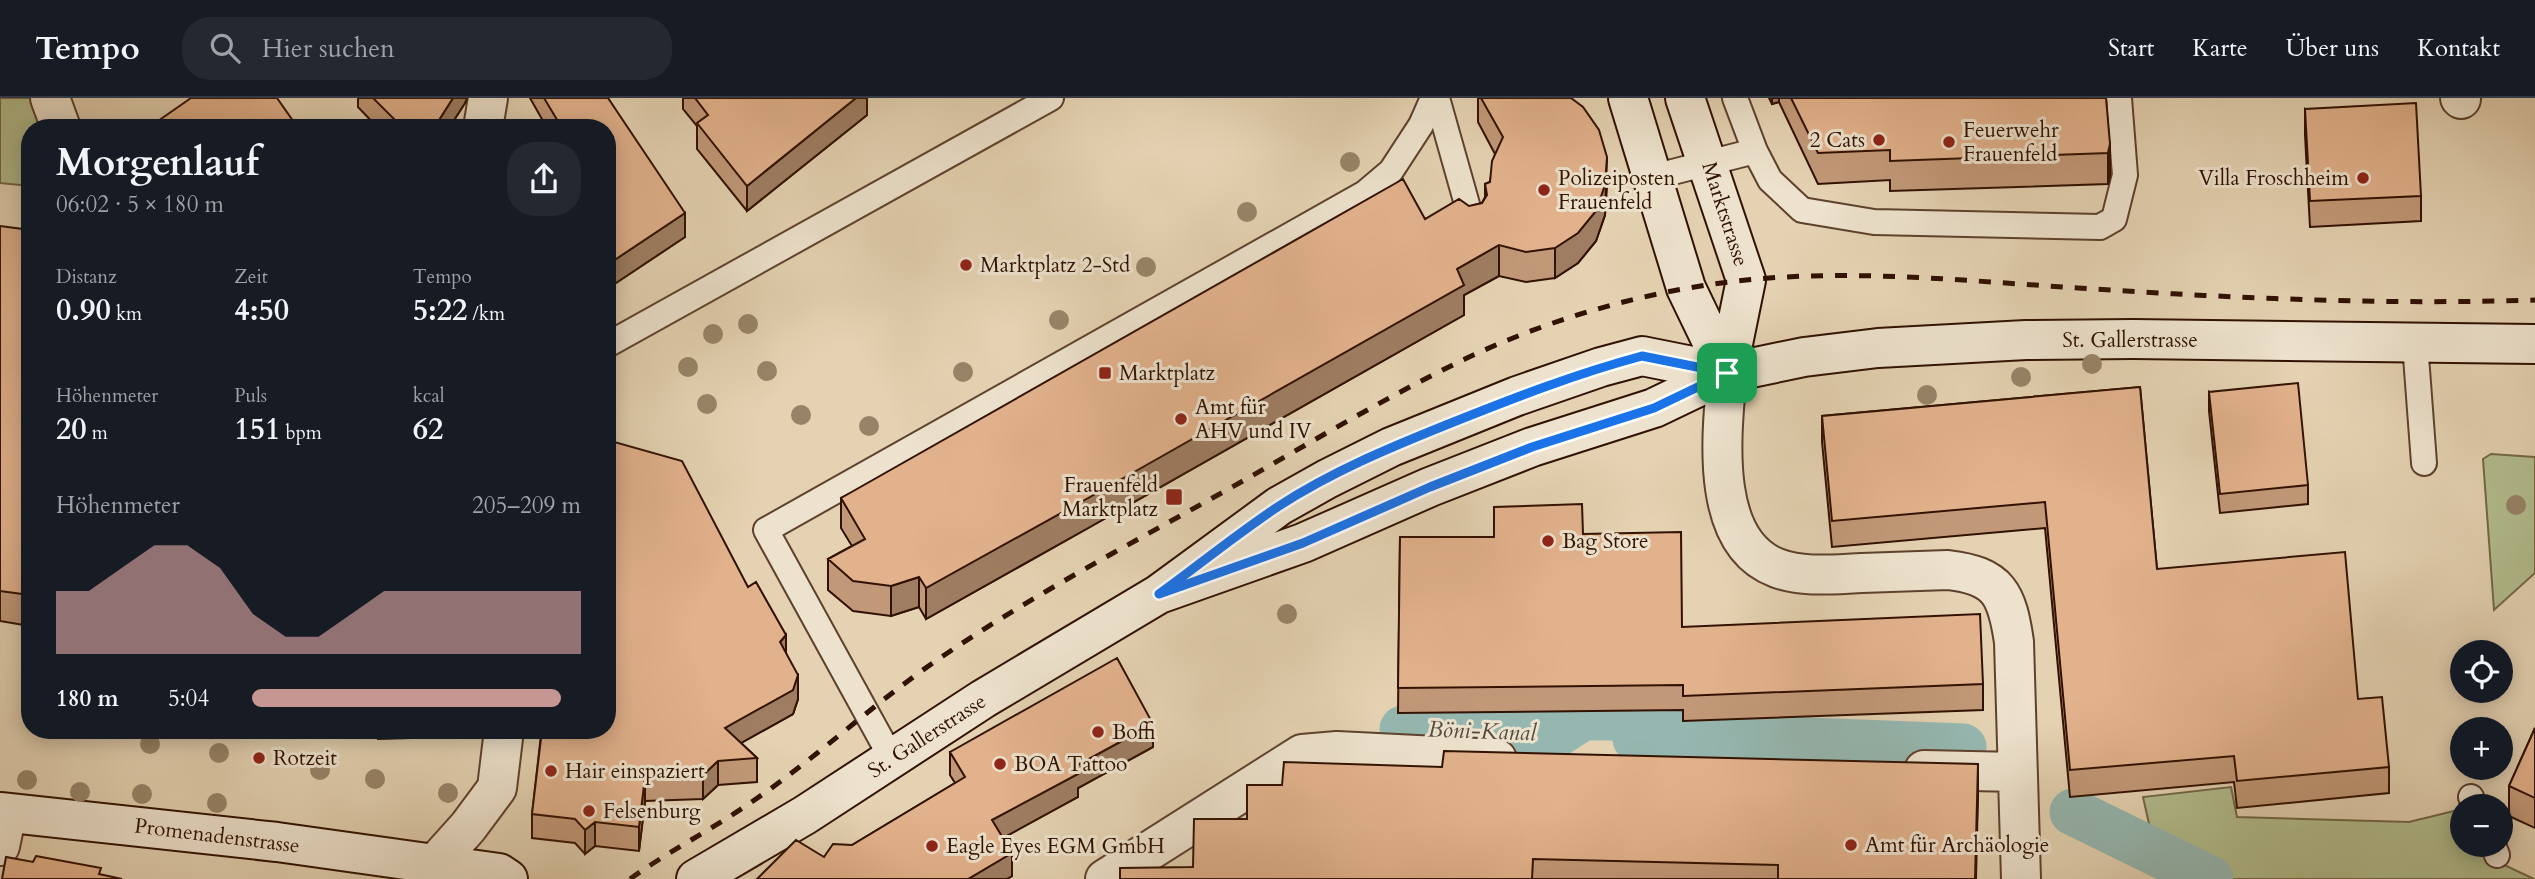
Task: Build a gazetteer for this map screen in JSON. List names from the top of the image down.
{
  "streets": {
    "main road": ["Marktstrasse", "St. Gallerstrasse", "Promenadenstrasse"]
  },
  "crossings": [
    ["Marktstrasse", "St. Gallerstrasse"]
  ],
  "water": ["Böni-Kanal"],
  "places": {
    "other": [
      "2 Cats",
      "Feuerwehr Frauenfeld",
      "Villa Froschheim",
      "Polizeiposten Frauenfeld",
      "Marktplatz 2-Std",
      "Amt für AHV und IV",
      "Bag Store",
      "Boffi",
      "Rotzeit",
      "BOA Tattoo",
      "Hair einspaziert",
      "Felsenburg",
      "Amt für Archäologie",
      "Eagle Eyes EGM GmbH"
    ],
    "transit": ["Marktplatz", "Frauenfeld Marktplatz"]
  },
  "page": {
    "header": "Tempo",
    "search": "Hier suchen",
    "nav": [
      "Start",
      "Karte",
      "Über uns",
      "Kontakt"
    ],
    "heading": ["Morgenlauf", "06:02 · 5 × 180 m"],
    "stats": [
      ["Distanz", "0.90 km"],
      ["Zeit", "4:50"],
      ["Tempo", "5:22 /km"],
      ["Höhenmeter", "20 m"],
      ["Puls", "151 bpm"],
      ["kcal", "62"]
    ],
    "chart": ["Höhenmeter", "205–209 m"],
    "map_buttons": ["+", "−"],
    "list": [
      {
        "name": "180 m",
        "note": "5:04"
      }
    ]
  }
}
